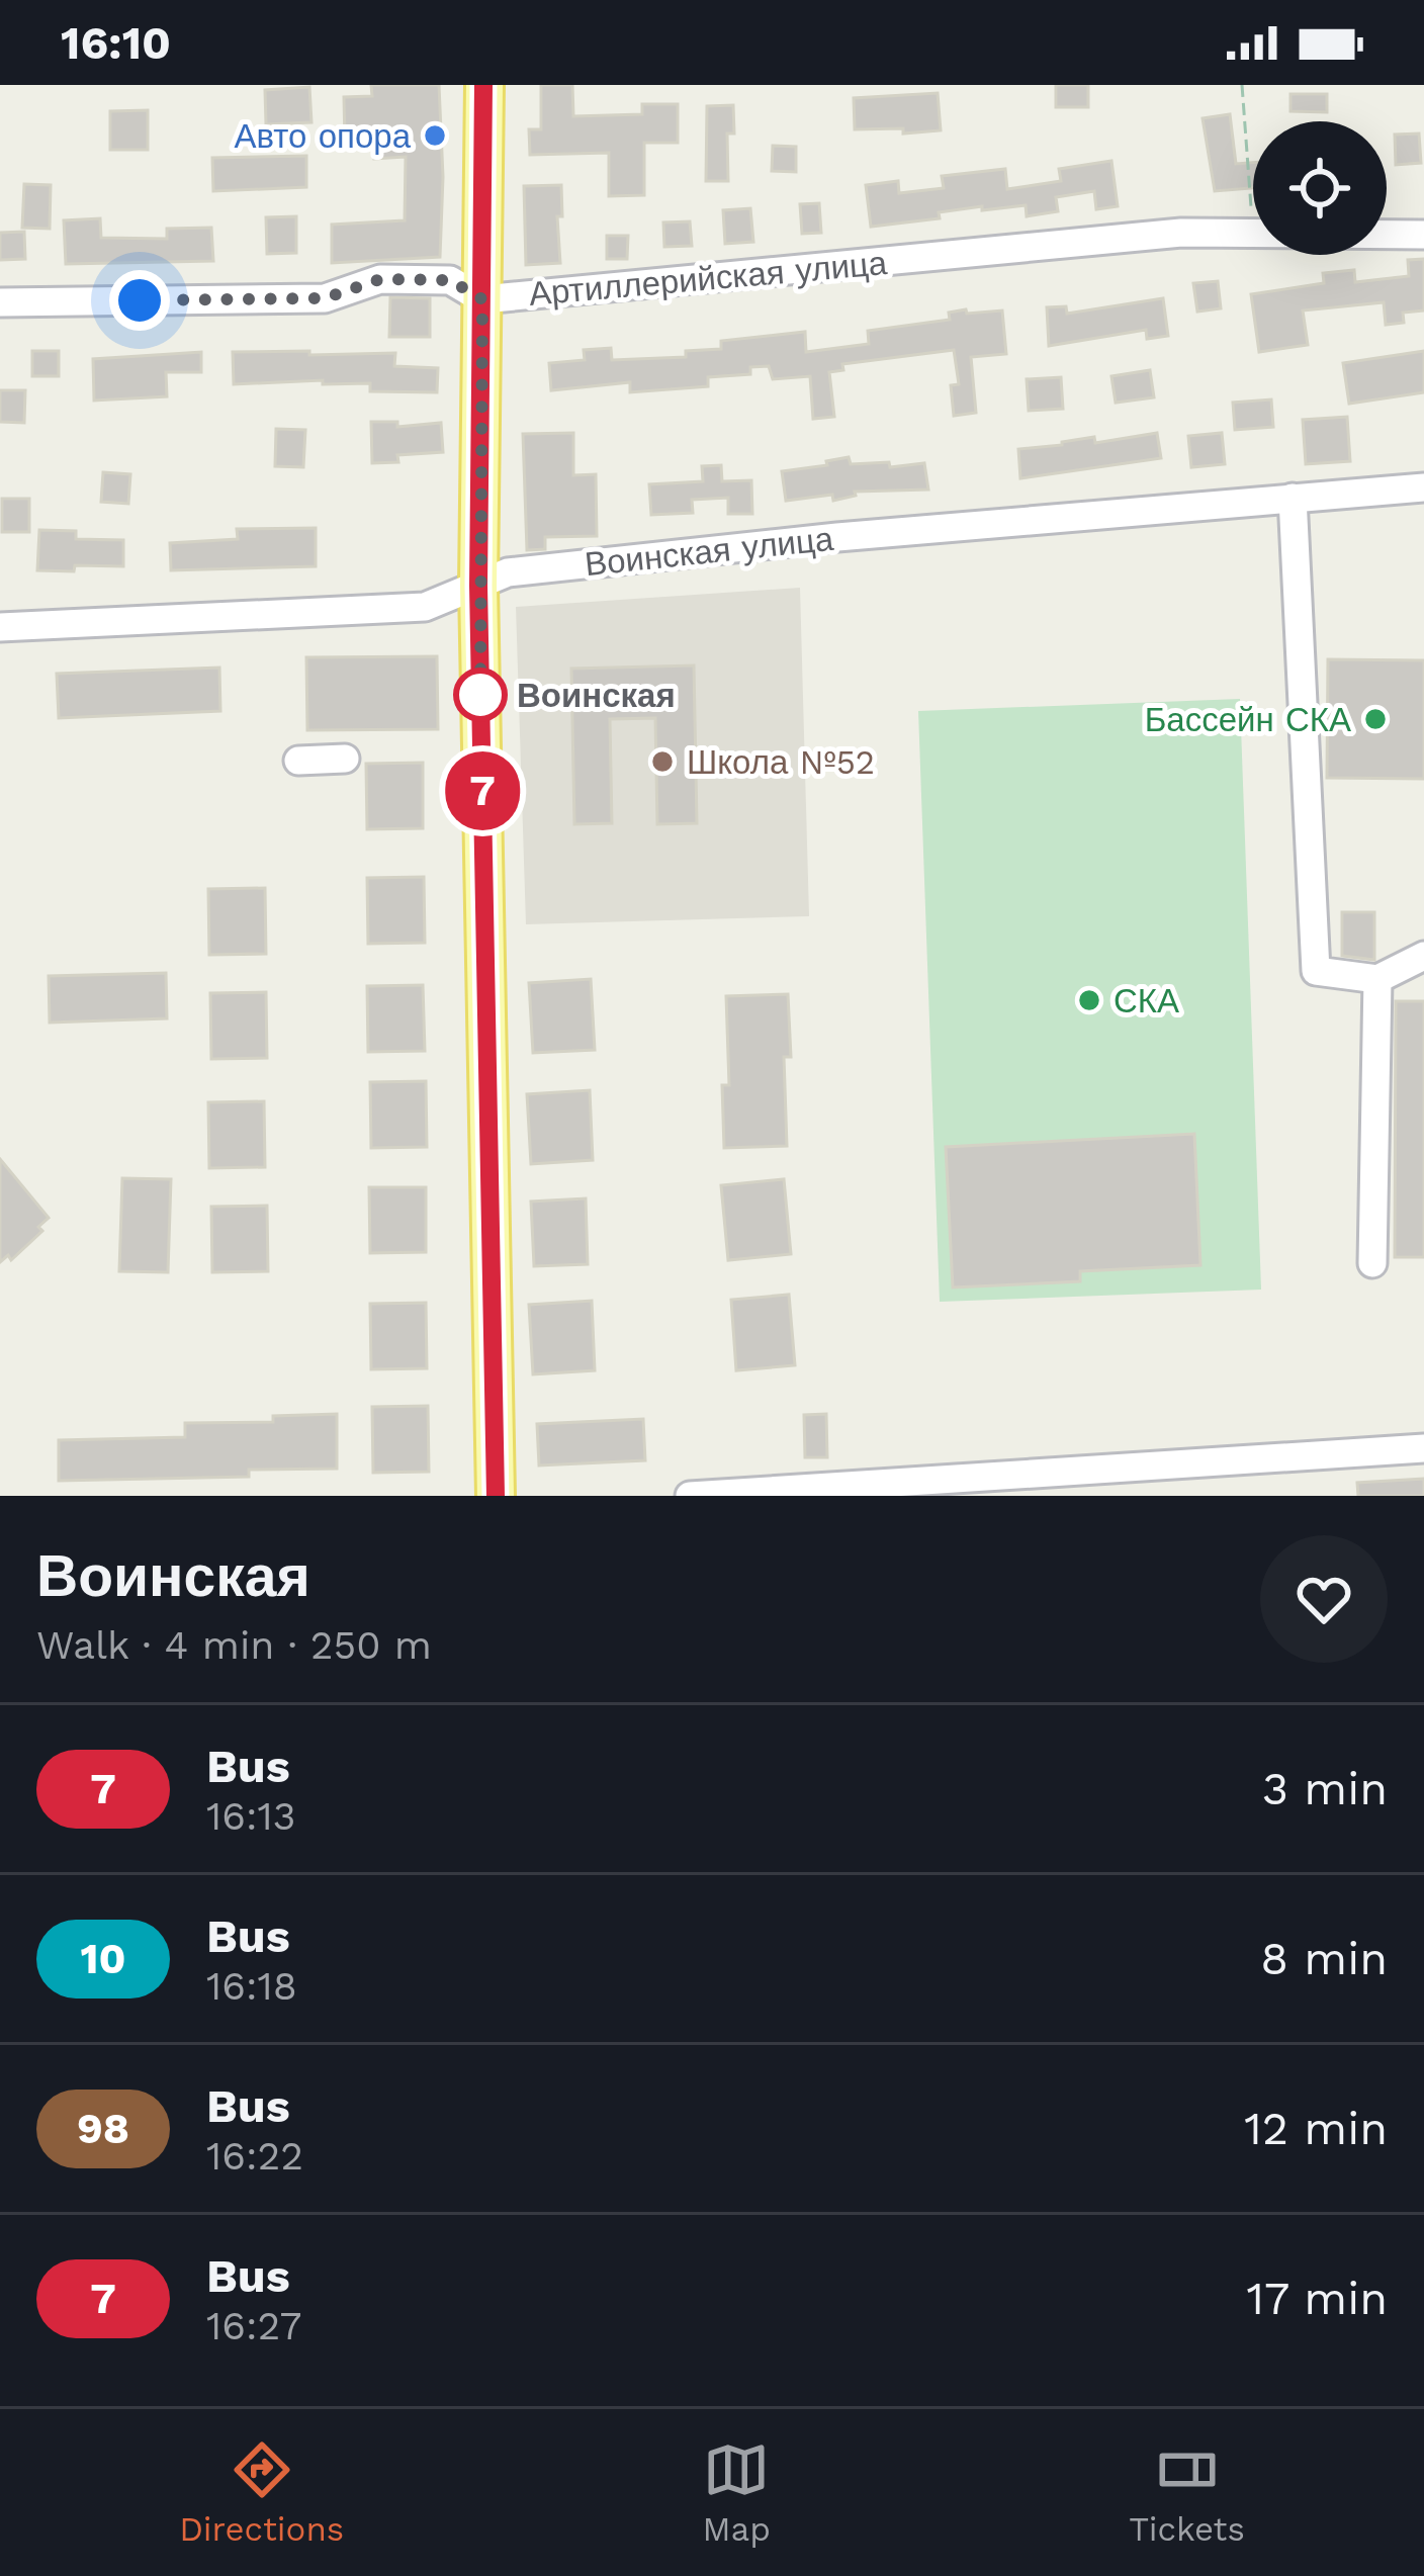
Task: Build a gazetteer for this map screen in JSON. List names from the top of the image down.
{
  "streets": {
    "street": ["Артиллерийская улица", "Воинская улица"]
  },
  "places": [
    "Авто опора",
    "Воинская",
    "Бассейн СКА",
    "Школа №52",
    "СКА"
  ],
  "lines": ["bus line 7"],
  "page": {
    "status": "16:10",
    "on_map": "7",
    "heading": ["Воинская", "Walk · 4 min · 250 m"],
    "list": [
      {
        "mark": "7",
        "name": "Bus",
        "note": "16:13",
        "value": "3 min"
      },
      {
        "mark": "10",
        "name": "Bus",
        "note": "16:18",
        "value": "8 min"
      },
      {
        "mark": "98",
        "name": "Bus",
        "note": "16:22",
        "value": "12 min"
      },
      {
        "mark": "7",
        "name": "Bus",
        "note": "16:27",
        "value": "17 min"
      }
    ],
    "tabs": ["Directions", "Map", "Tickets"]
  }
}
